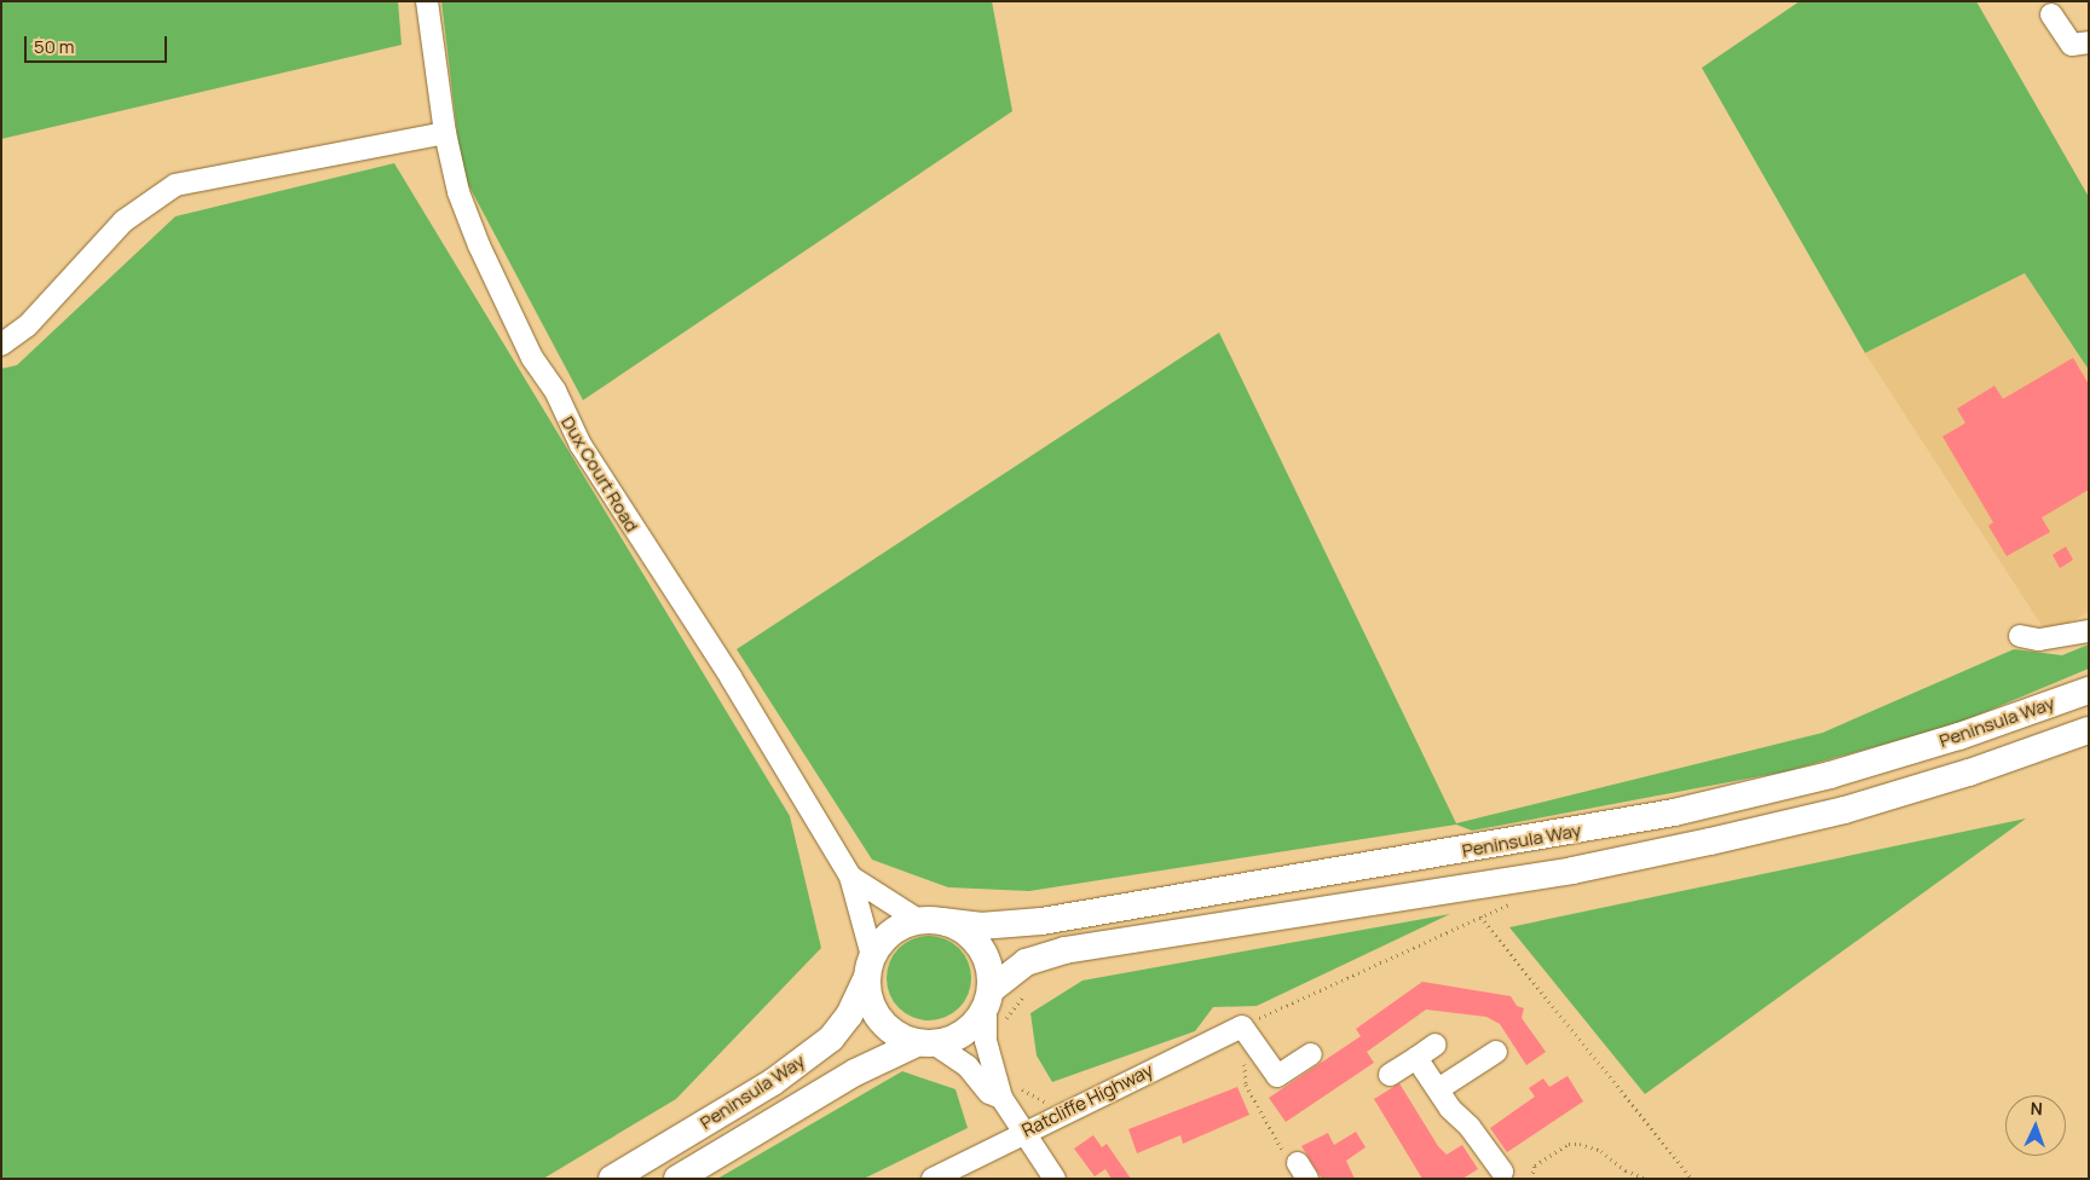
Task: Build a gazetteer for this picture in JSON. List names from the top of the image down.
{
  "streets": {
    "main road": ["Peninsula Way"],
    "street": ["Dux Court Road", "Ratcliffe Highway"]
  },
  "crossings": [
    ["Dux Court Road", "Peninsula Way"]
  ],
  "scale_bar": "50 m",
  "north": "top"
}
